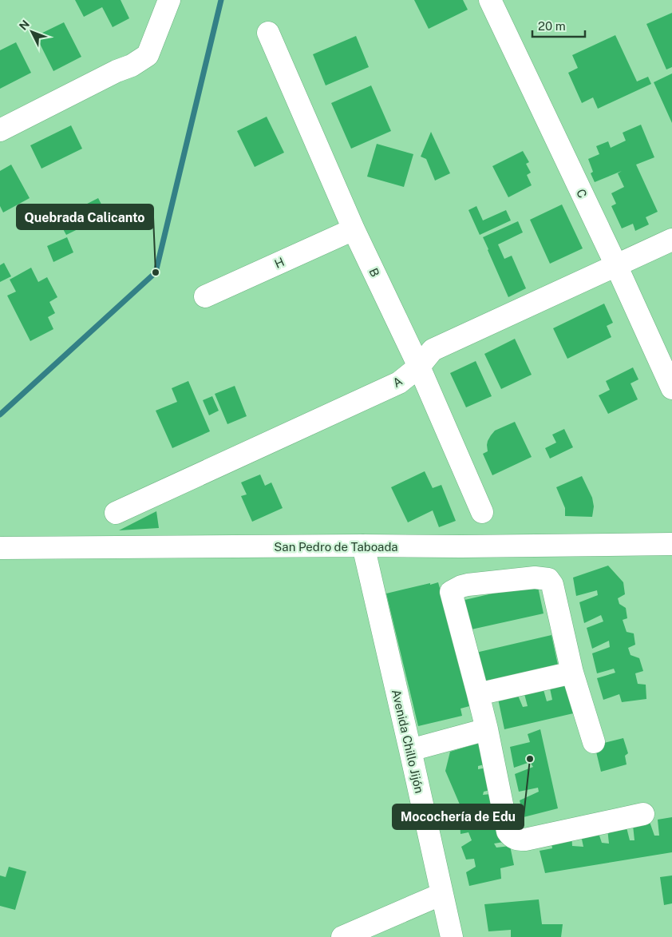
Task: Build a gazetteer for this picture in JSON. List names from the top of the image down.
{
  "streets": {
    "street": [
      "C",
      "H",
      "B",
      "A",
      "San Pedro de Taboada",
      "Avenida Chillo Jijón"
    ]
  },
  "crossings": [
    ["C", "A"],
    ["H", "B"],
    ["B", "A"],
    ["San Pedro de Taboada", "Avenida Chillo Jijón"]
  ],
  "places": ["Quebrada Calicanto", "Mocochería de Edu"],
  "scale_bar": "20 m",
  "north": "top left"
}
